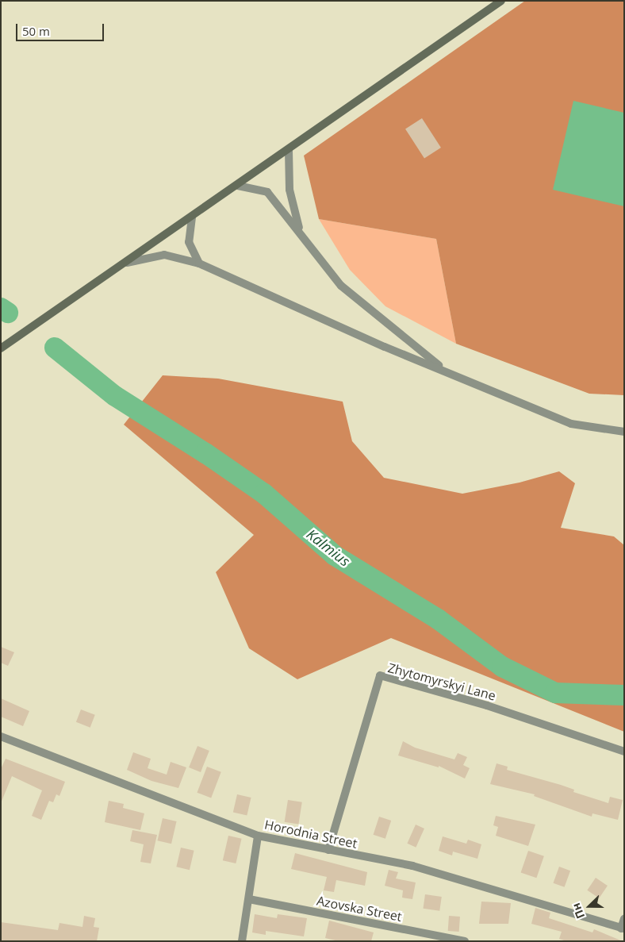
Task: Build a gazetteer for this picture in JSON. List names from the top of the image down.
{
  "streets": {
    "street": ["Zhytomyrskyi Lane", "Horodnia Street", "Azovska Street"]
  },
  "crossings": [
    ["Zhytomyrskyi Lane", "Horodnia Street"]
  ],
  "water": ["Kalmius"],
  "scale_bar": "50 m",
  "north": "left"
}
